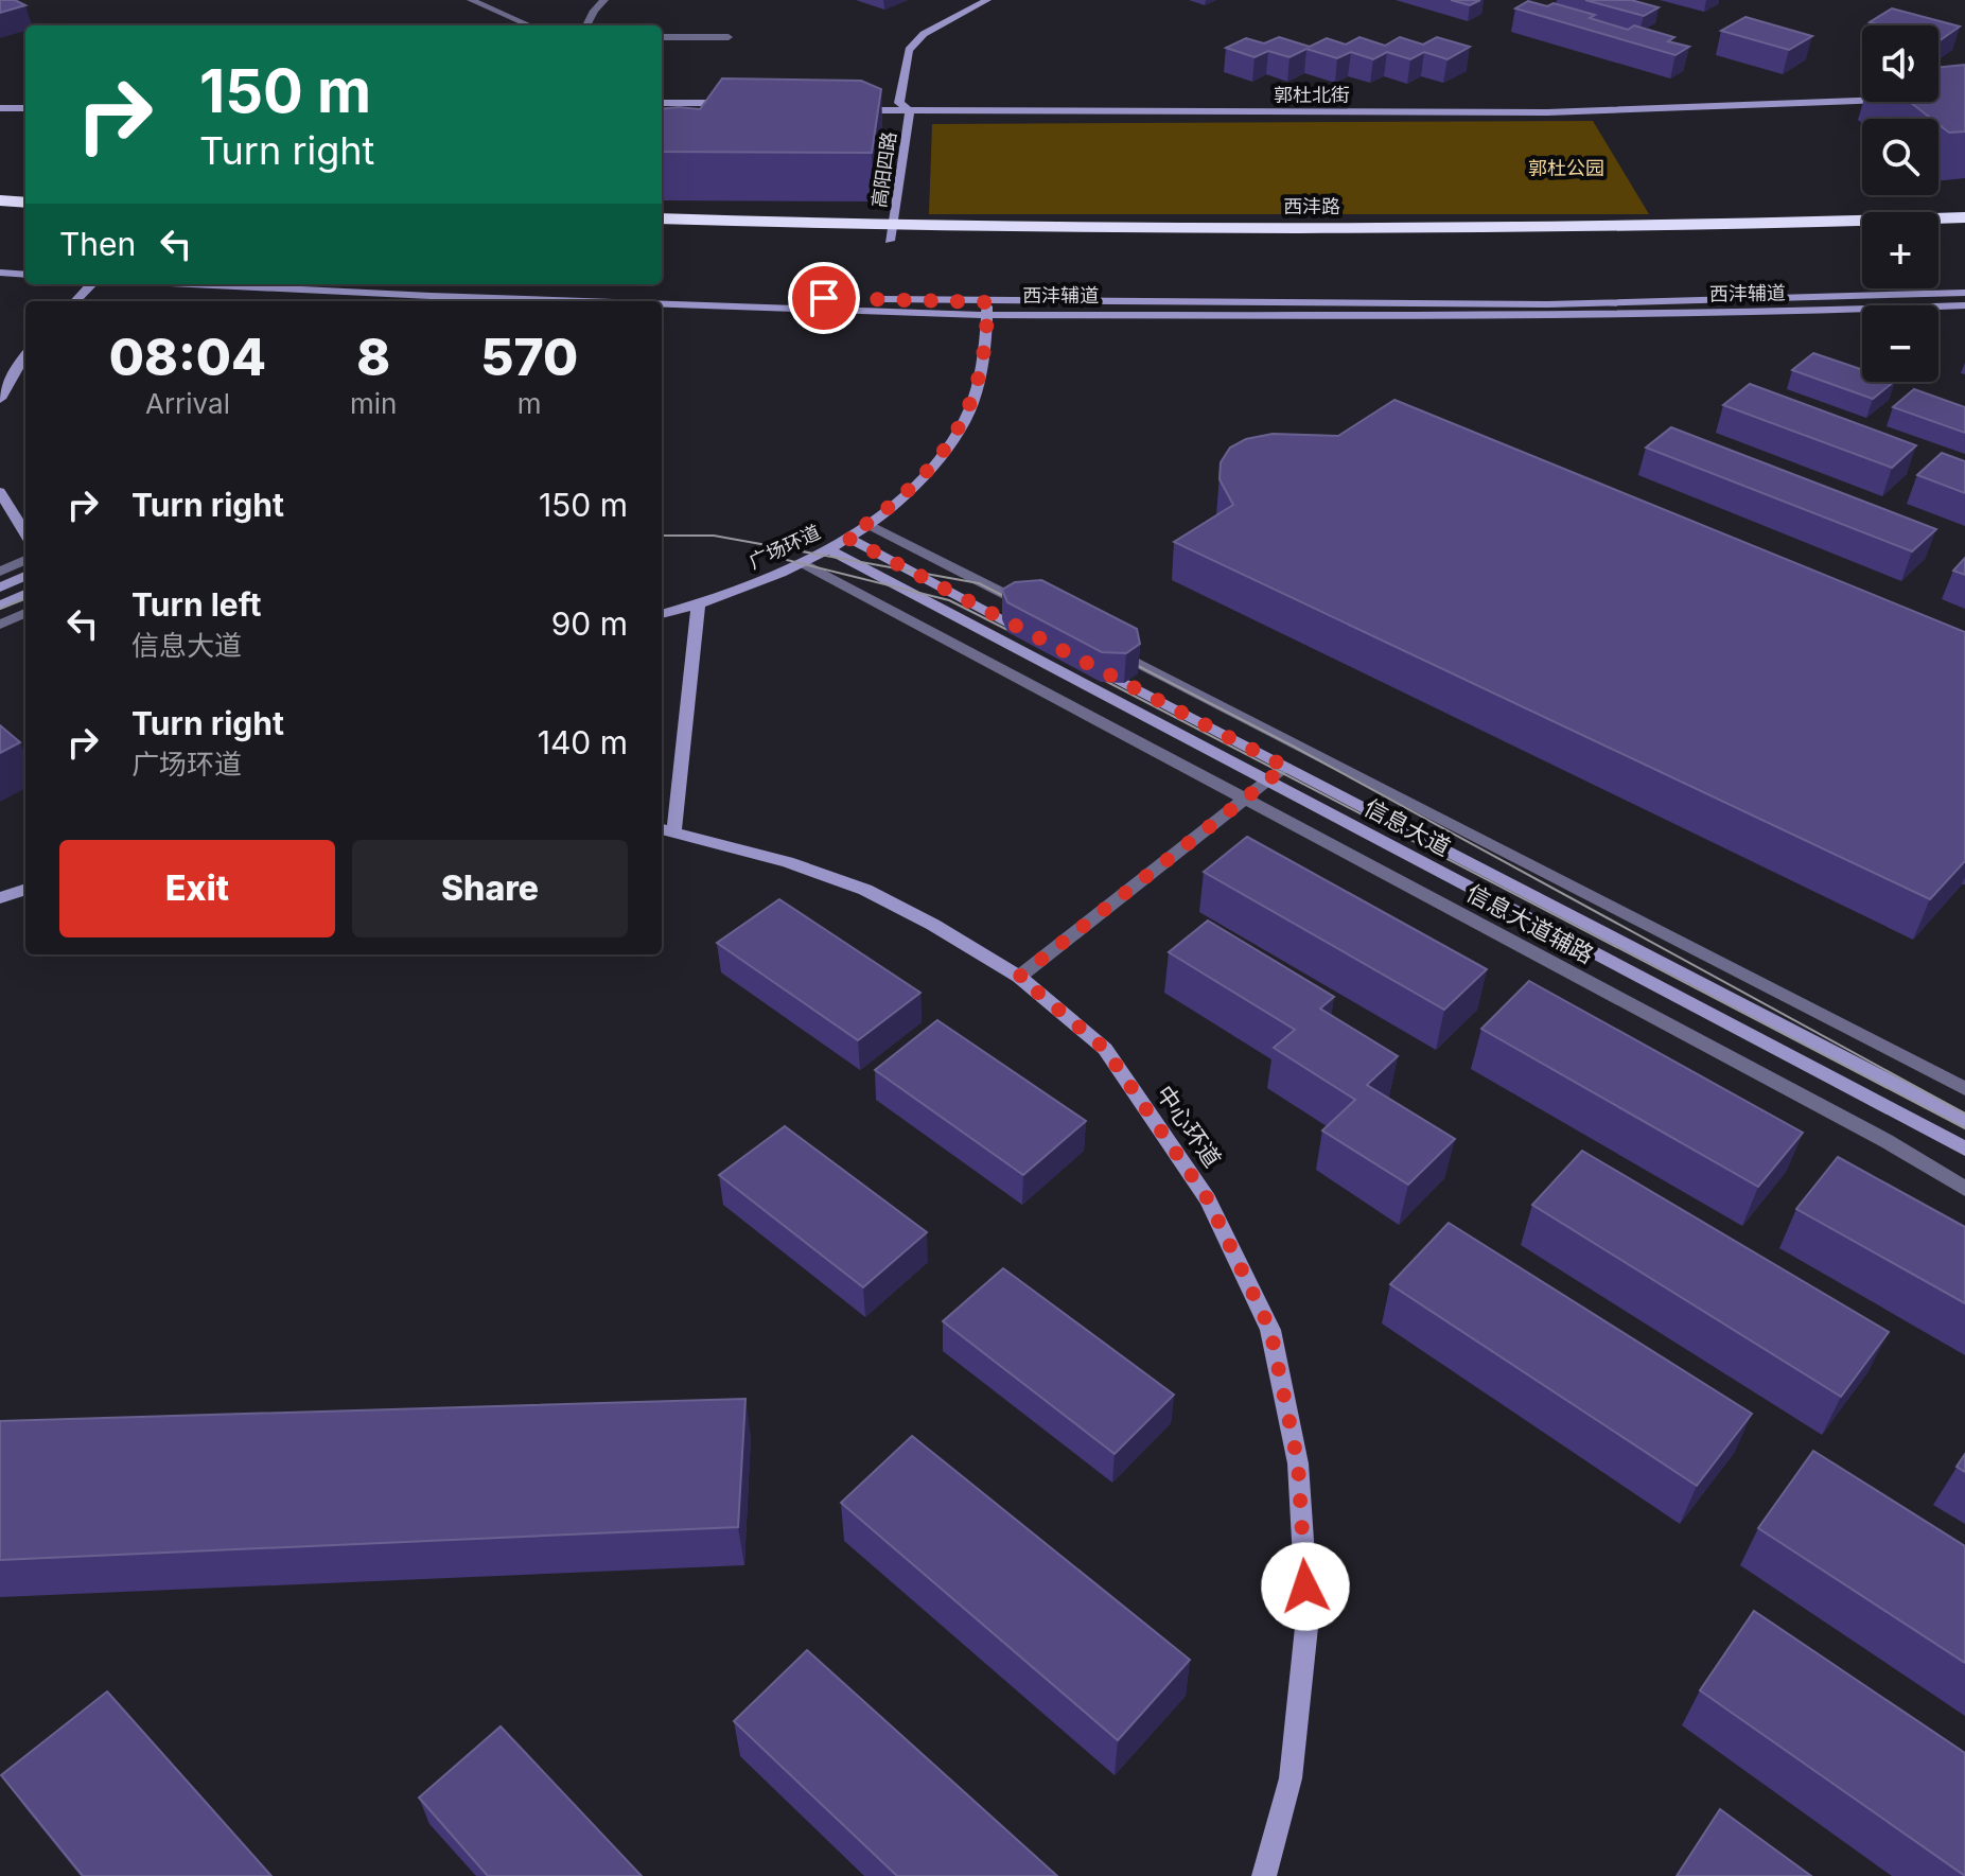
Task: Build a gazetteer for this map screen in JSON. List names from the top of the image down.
{
  "streets": {
    "highway": ["西沣路"],
    "street": [
      "郭杜北街",
      "高阳四路",
      "西沣辅道",
      "广场环道",
      "信息大道",
      "信息大道辅路",
      "中心环道"
    ]
  },
  "crossings": [
    ["郭杜北街", "高阳四路"],
    ["高阳四路", "西沣路"],
    ["西沣辅道", "广场环道"],
    ["广场环道", "信息大道"],
    ["广场环道", "信息大道辅路"]
  ],
  "parks": ["郭杜公园"],
  "page": {
    "map_buttons": ["+", "−"],
    "turn": ["150 m", "Turn right"],
    "then": "Then",
    "eta": [
      "08:04",
      "Arrival",
      "8",
      "min",
      "570",
      "m"
    ],
    "list": [
      {
        "name": "Turn right",
        "value": "150 m"
      },
      {
        "name": "Turn left",
        "note": "信息大道",
        "value": "90 m"
      },
      {
        "name": "Turn right",
        "note": "广场环道",
        "value": "140 m"
      }
    ],
    "buttons": ["Exit", "Share"]
  }
}
